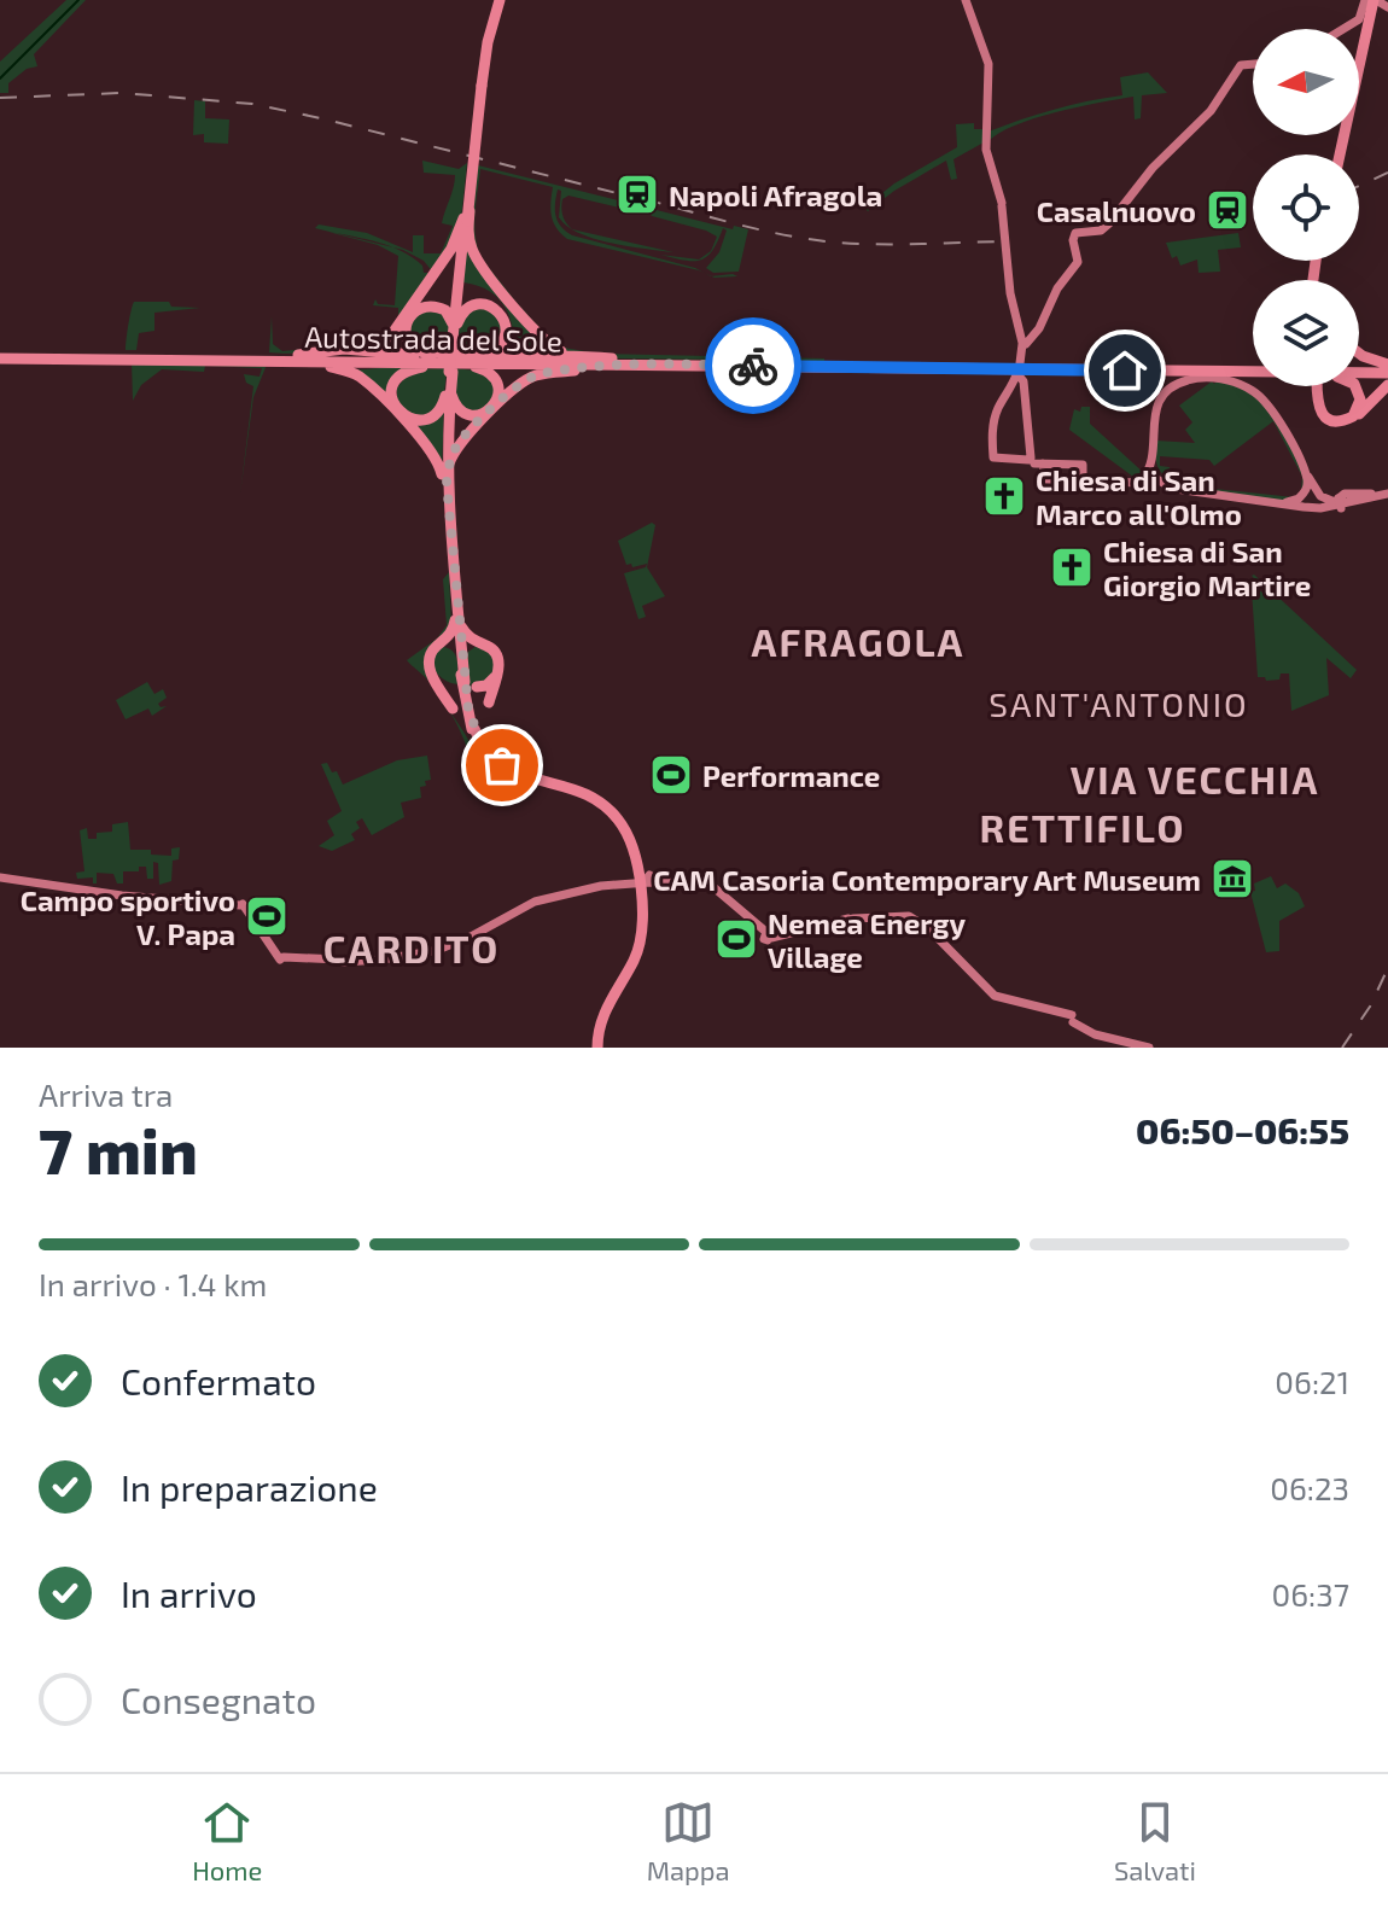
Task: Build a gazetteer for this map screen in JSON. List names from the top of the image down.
{
  "streets": {
    "highway": ["Autostrada del Sole"]
  },
  "districts": [
    "AFRAGOLA",
    "SANT'ANTONIO",
    "VIA VECCHIA",
    "RETTIFILO",
    "CARDITO"
  ],
  "places": {
    "station": ["Napoli Afragola", "Casalnuovo"],
    "church": ["Chiesa di San Marco all'Olmo", "Chiesa di San Giorgio Martire"],
    "sports": ["Performance", "Campo sportivo V. Papa", "Nemea Energy Village"],
    "museum": ["CAM Casoria Contemporary Art Museum"]
  },
  "north": "left",
  "page": {
    "heading": ["7 min", "Arriva tra", "06:50–06:55"],
    "bar": "In arrivo · 1.4 km",
    "list": [
      ["Confermato", "06:21"],
      ["In preparazione", "06:23"],
      ["In arrivo", "06:37"],
      "Consegnato"
    ],
    "tabs": ["Home", "Mappa", "Salvati"]
  }
}
